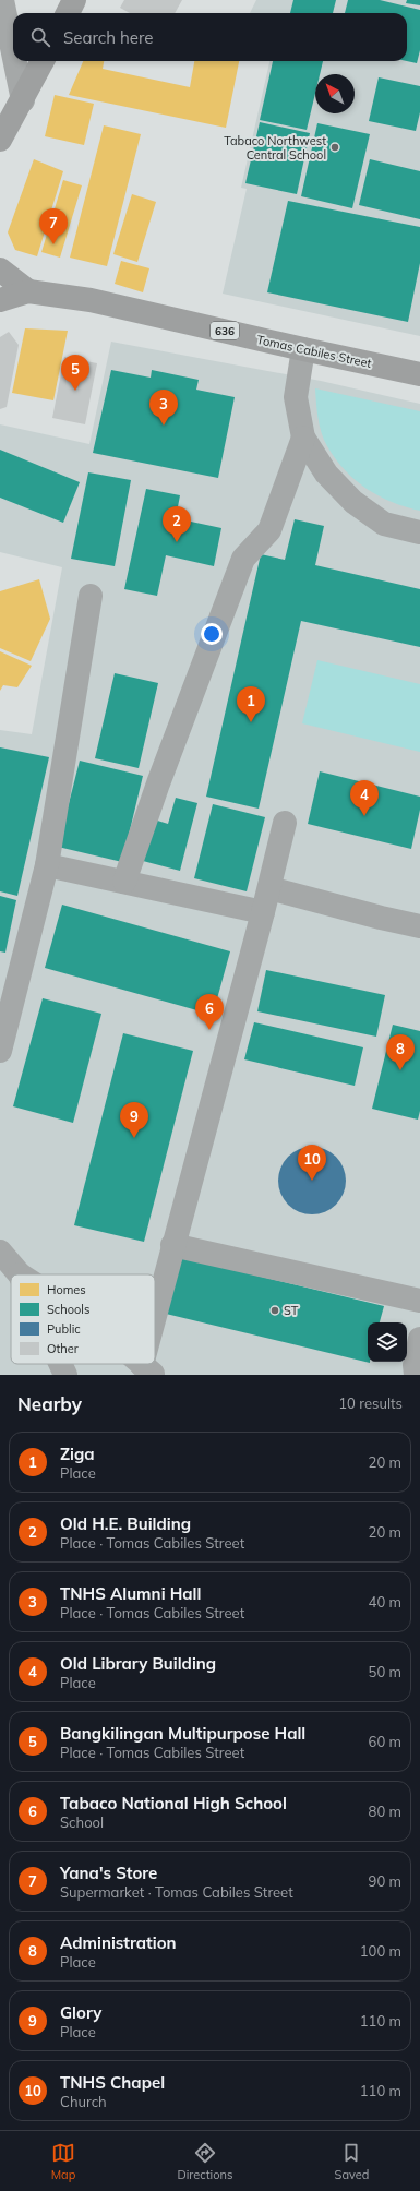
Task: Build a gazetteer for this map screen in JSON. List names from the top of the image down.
{
  "streets": {
    "main road": ["636", "Tomas Cabiles Street"]
  },
  "crossings": [
    ["636", "Tomas Cabiles Street"]
  ],
  "places": ["Tabaco Northwest Central School", "ST"],
  "legend": [
    "Homes",
    "Schools",
    "Public",
    "Other"
  ],
  "north": "top left",
  "page": {
    "search": "Search here",
    "pins": [
      "7",
      "5",
      "3",
      "2",
      "1",
      "4",
      "6",
      "8",
      "9",
      "10"
    ],
    "heading": ["Nearby", "10 results"],
    "list": [
      {
        "mark": "1",
        "name": "Ziga",
        "note": "Place",
        "value": "20 m"
      },
      {
        "mark": "2",
        "name": "Old H.E. Building",
        "note": "Place · Tomas Cabiles Street",
        "value": "20 m"
      },
      {
        "mark": "3",
        "name": "TNHS Alumni Hall",
        "note": "Place · Tomas Cabiles Street",
        "value": "40 m"
      },
      {
        "mark": "4",
        "name": "Old Library Building",
        "note": "Place",
        "value": "50 m"
      },
      {
        "mark": "5",
        "name": "Bangkilingan Multipurpose Hall",
        "note": "Place · Tomas Cabiles Street",
        "value": "60 m"
      },
      {
        "mark": "6",
        "name": "Tabaco National High School",
        "note": "School",
        "value": "80 m"
      },
      {
        "mark": "7",
        "name": "Yana's Store",
        "note": "Supermarket · Tomas Cabiles Street",
        "value": "90 m"
      },
      {
        "mark": "8",
        "name": "Administration",
        "note": "Place",
        "value": "100 m"
      },
      {
        "mark": "9",
        "name": "Glory",
        "note": "Place",
        "value": "110 m"
      },
      {
        "mark": "10",
        "name": "TNHS Chapel",
        "note": "Church",
        "value": "110 m"
      }
    ],
    "nav": ["Map", "Directions", "Saved"]
  }
}
